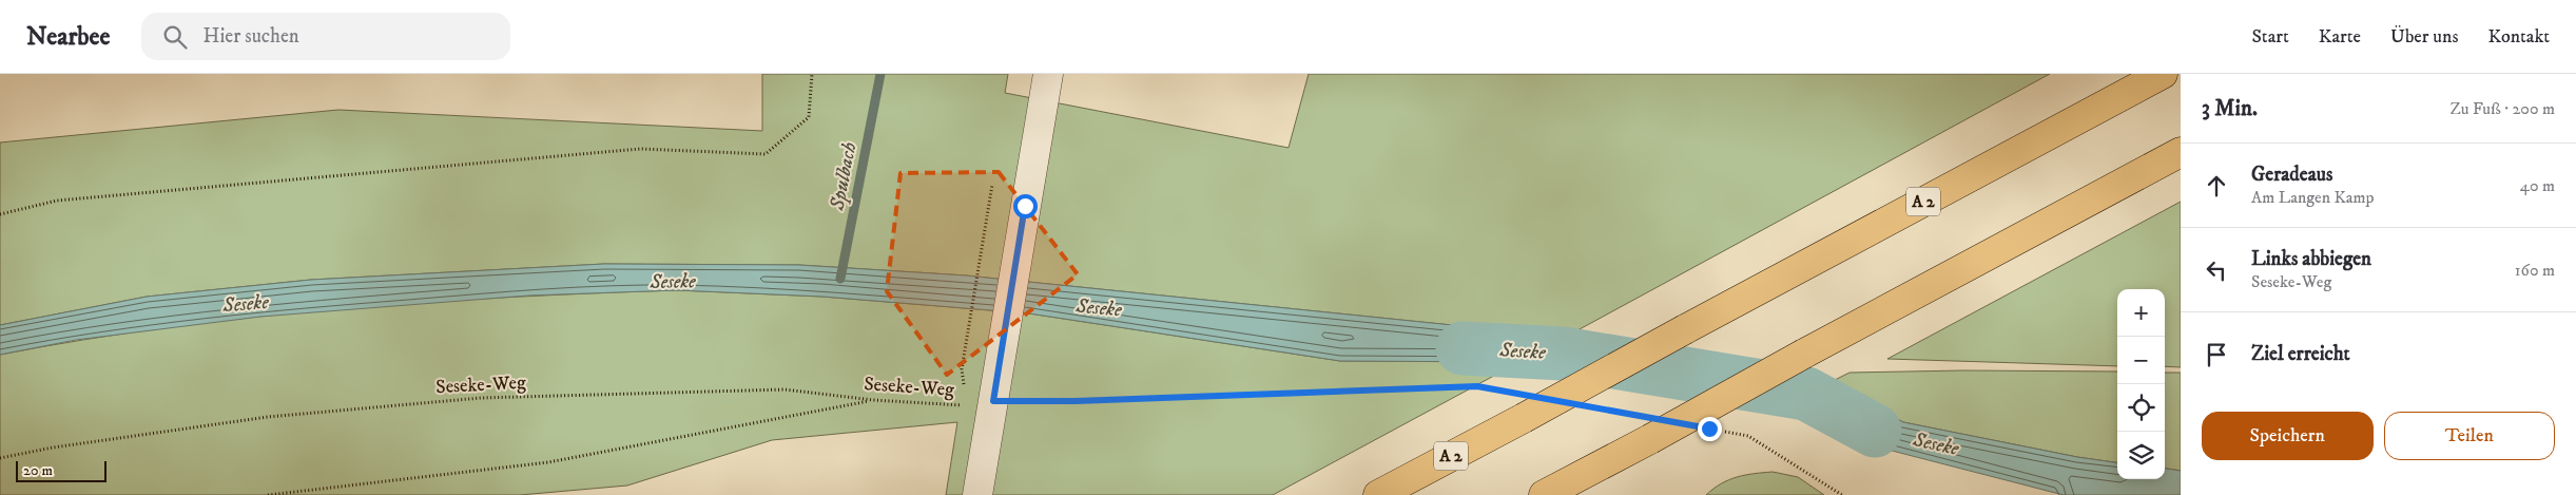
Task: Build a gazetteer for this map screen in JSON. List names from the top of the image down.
{
  "streets": {
    "highway": ["A 2"],
    "path": ["Seseke-Weg"]
  },
  "water": ["Spulbach", "Seseke"],
  "scale_bar": "20 m",
  "page": {
    "header": "Nearbee",
    "search": "Hier suchen",
    "nav": [
      "Start",
      "Karte",
      "Über uns",
      "Kontakt"
    ],
    "heading": ["3 Min.", "Zu Fuß · 200 m"],
    "list": [
      ["Geradeaus", "Am Langen Kamp", "40 m"],
      ["Links abbiegen", "Seseke-Weg", "160 m"],
      "Ziel erreicht"
    ],
    "map_buttons": ["+", "−"],
    "buttons": ["Speichern", "Teilen"],
    "scale": "20 m"
  }
}
